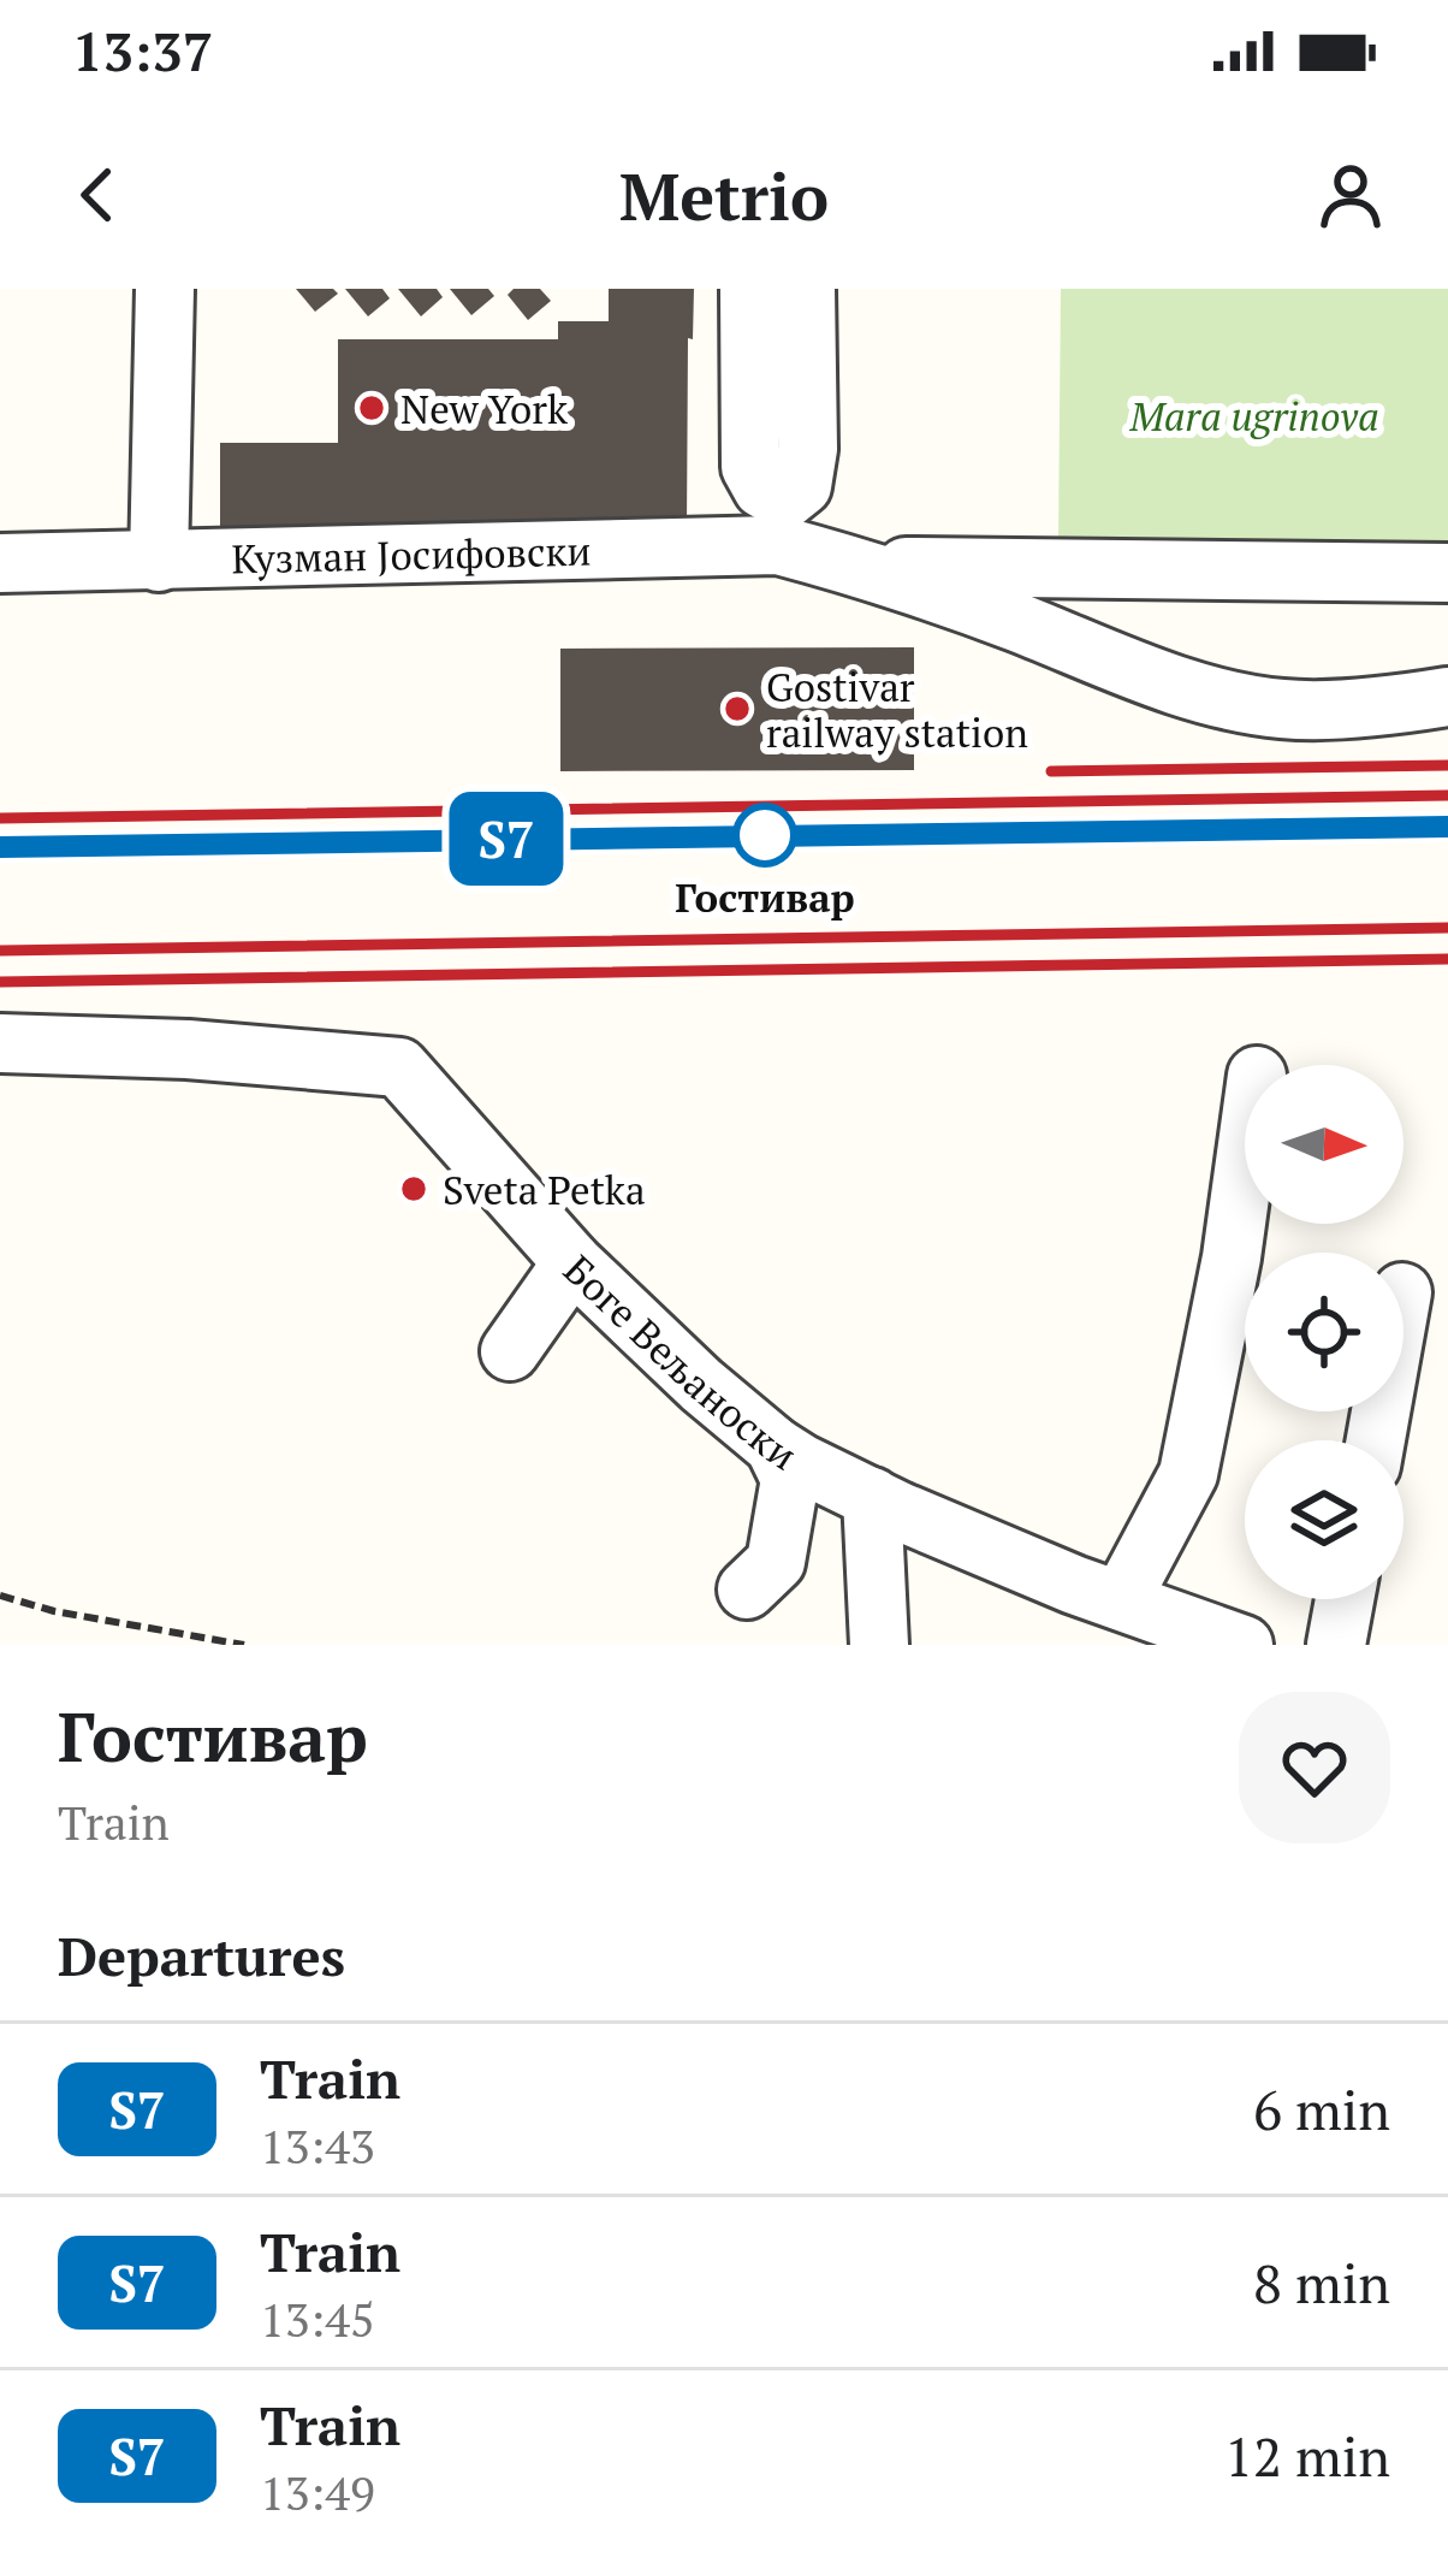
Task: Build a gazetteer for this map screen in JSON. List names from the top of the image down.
{
  "streets": {
    "street": ["Кузман Јосифовски", "Боге Вељаноски"]
  },
  "parks": ["Mara ugrinova"],
  "places": [
    "New York",
    "Gostivar railway station",
    "Гостивар",
    "Sveta Petka"
  ],
  "north": "right",
  "page": {
    "status": "13:37",
    "header": "Metrio",
    "on_map": "S7",
    "heading": [
      ["Гостивар", "Train"],
      "Departures"
    ],
    "list": [
      {
        "mark": "S7",
        "name": "Train",
        "note": "13:43",
        "value": "6 min"
      },
      {
        "mark": "S7",
        "name": "Train",
        "note": "13:45",
        "value": "8 min"
      },
      {
        "mark": "S7",
        "name": "Train",
        "note": "13:49",
        "value": "12 min"
      }
    ]
  }
}
